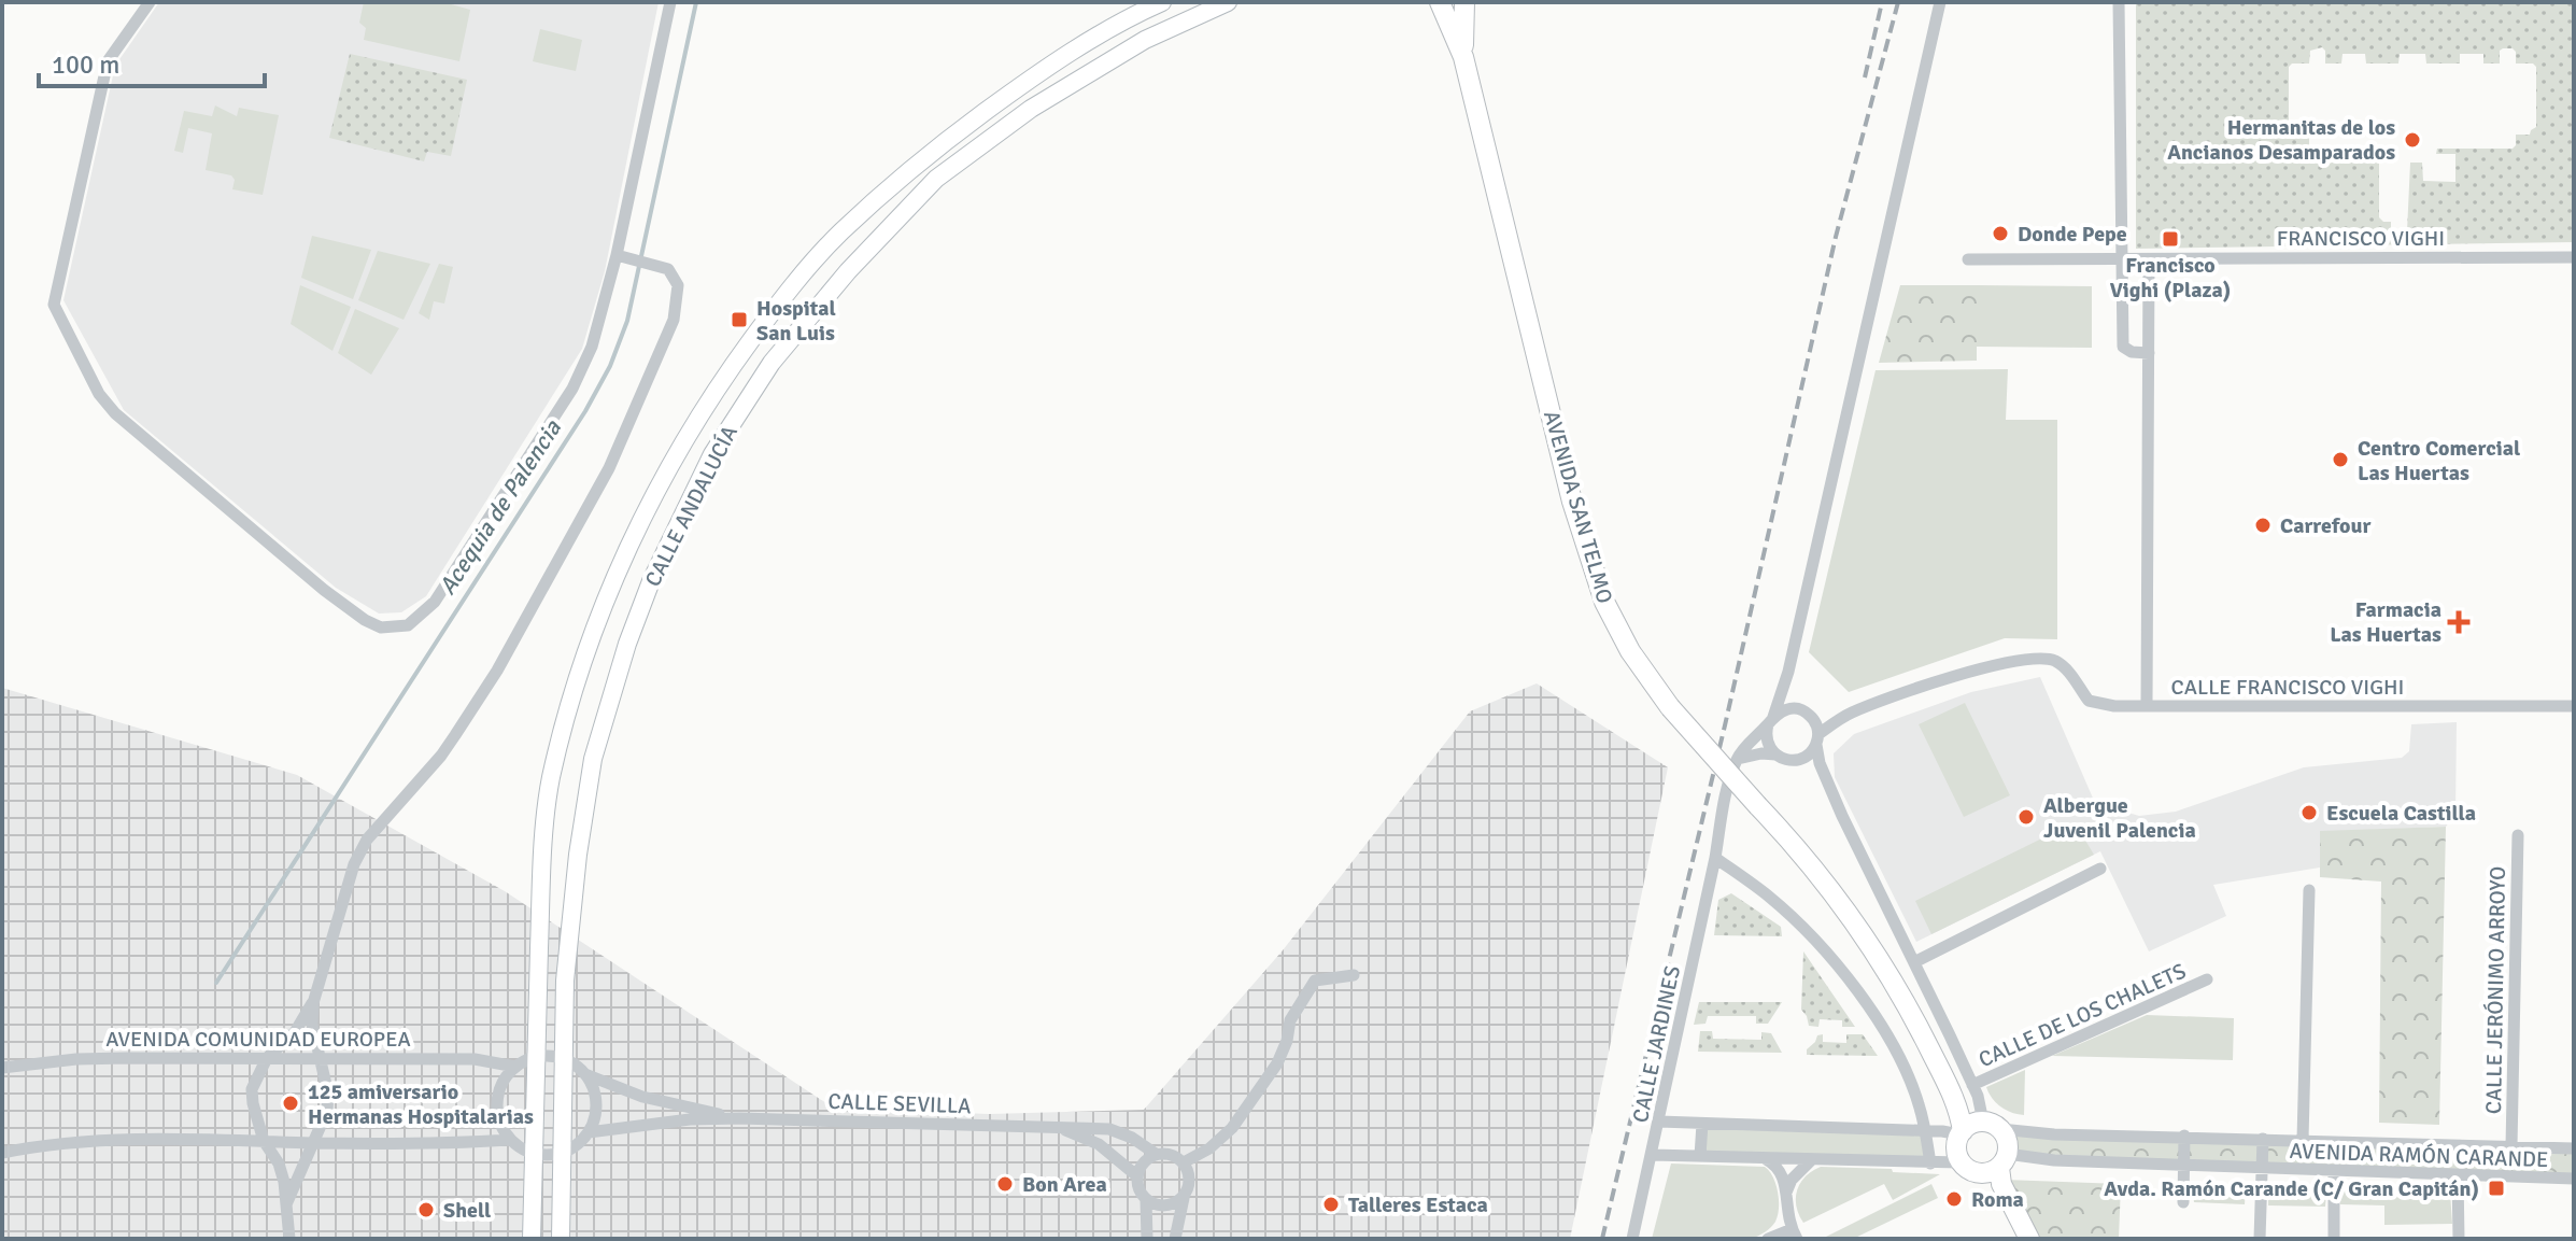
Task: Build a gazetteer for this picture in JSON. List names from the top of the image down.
{
  "streets": {
    "main road": ["CALLE ANDALUCÍA", "AVENIDA SAN TELMO"],
    "street": [
      "FRANCISCO VIGHI",
      "CALLE FRANCISCO VIGHI",
      "CALLE JERÓNIMO ARROYO",
      "CALLE DE LOS CHALETS",
      "AVENIDA COMUNIDAD EUROPEA",
      "CALLE JARDINES",
      "CALLE SEVILLA",
      "AVENIDA RAMÓN CARANDE"
    ]
  },
  "crossings": [
    ["FRANCISCO VIGHI", "CALLE FRANCISCO VIGHI"],
    ["CALLE ANDALUCÍA", "CALLE SEVILLA"],
    ["AVENIDA SAN TELMO", "CALLE DE LOS CHALETS"],
    ["AVENIDA SAN TELMO", "AVENIDA RAMÓN CARANDE"],
    ["CALLE JERÓNIMO ARROYO", "AVENIDA RAMÓN CARANDE"],
    ["CALLE DE LOS CHALETS", "AVENIDA RAMÓN CARANDE"]
  ],
  "water": ["Acequia de Palencia"],
  "places": {
    "other": [
      "Hermanitas de los Ancianos Desamparados",
      "Donde Pepe",
      "Centro Comercial Las Huertas",
      "Carrefour",
      "Escuela Castilla",
      "Albergue Juvenil Palencia",
      "125 amiversario Hermanas Hospitalarias",
      "Bon Area",
      "Roma",
      "Talleres Estaca",
      "Shell"
    ],
    "transit": ["Francisco Vighi (Plaza)", "Hospital San Luis", "Avda. Ramón Carande (C/ Gran Capitán)"],
    "health": ["Farmacia Las Huertas"]
  },
  "scale_bar": "100 m"
}
